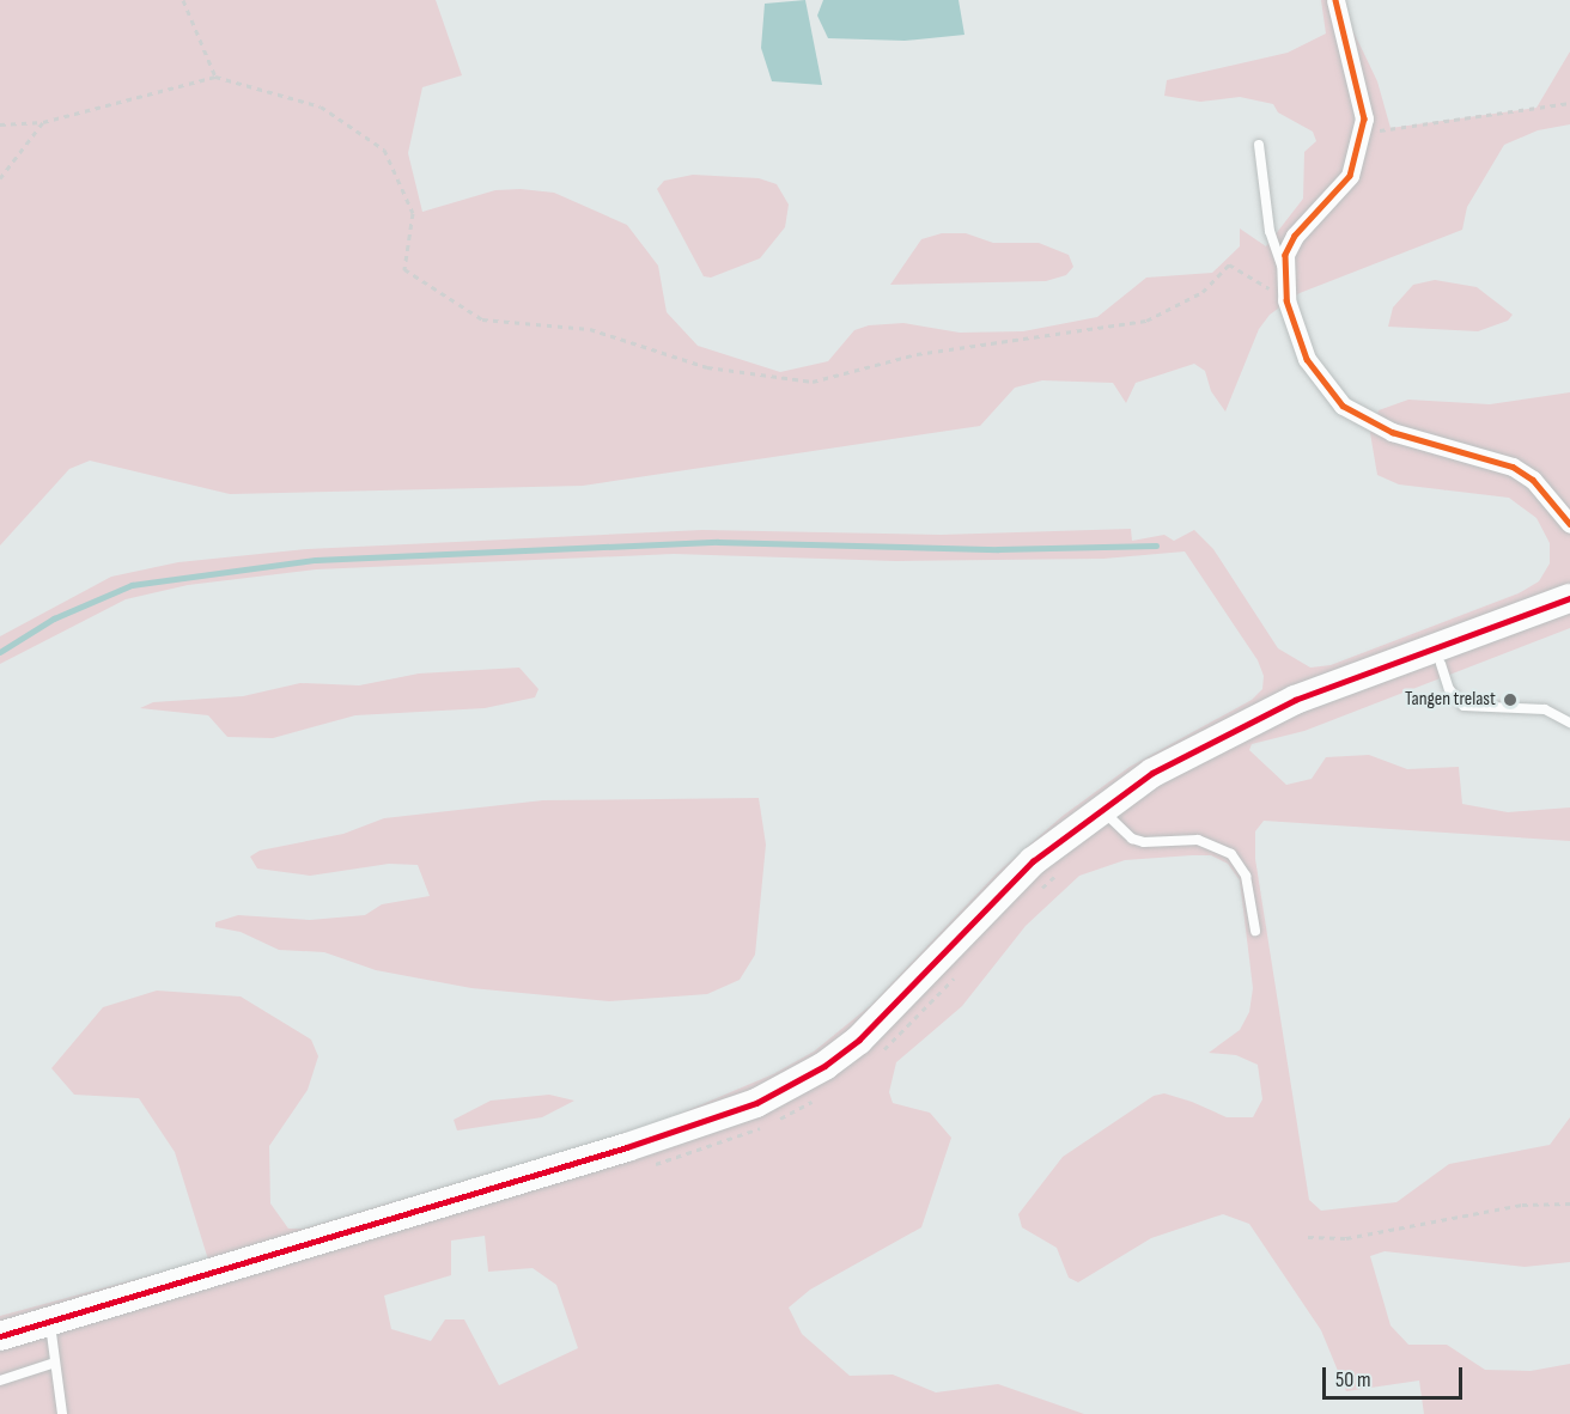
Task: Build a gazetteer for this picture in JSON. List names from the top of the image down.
{
  "places": ["Tangen trelast"],
  "scale_bar": "50 m"
}
